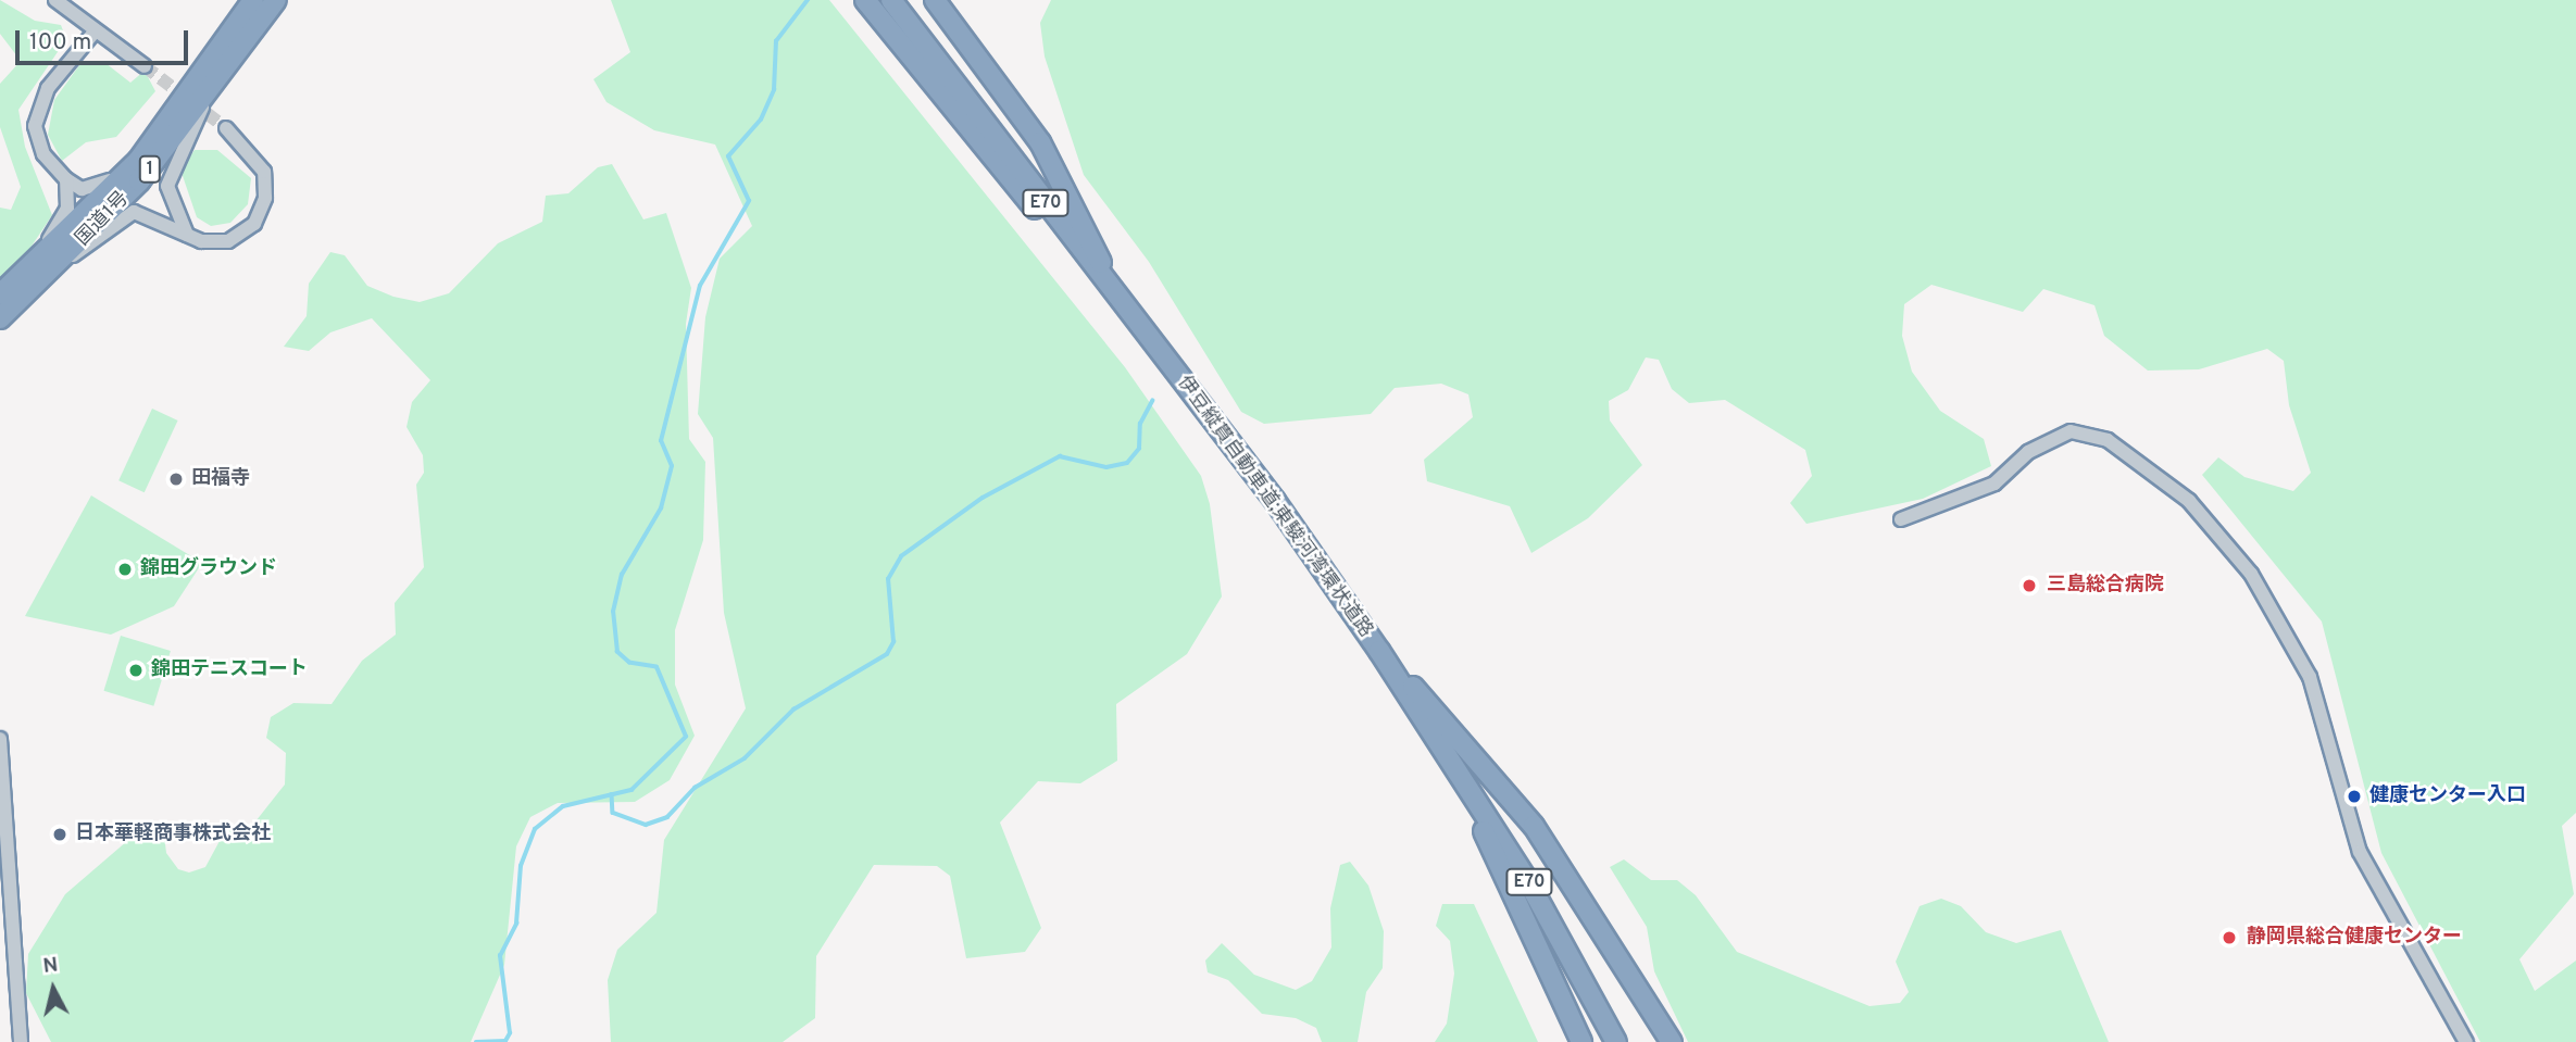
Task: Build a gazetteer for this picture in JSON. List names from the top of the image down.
{
  "streets": {
    "highway": [
      "1",
      "E70",
      "国道1号",
      "伊豆縦貫自動車道;東駿河湾環状道路"
    ]
  },
  "places": [
    "田福寺",
    "錦田グラウンド",
    "三島総合病院",
    "錦田テニスコート",
    "健康センター入口",
    "日本華軽商事株式会社",
    "静岡県総合健康センター"
  ],
  "scale_bar": "100 m",
  "north": "top"
}
